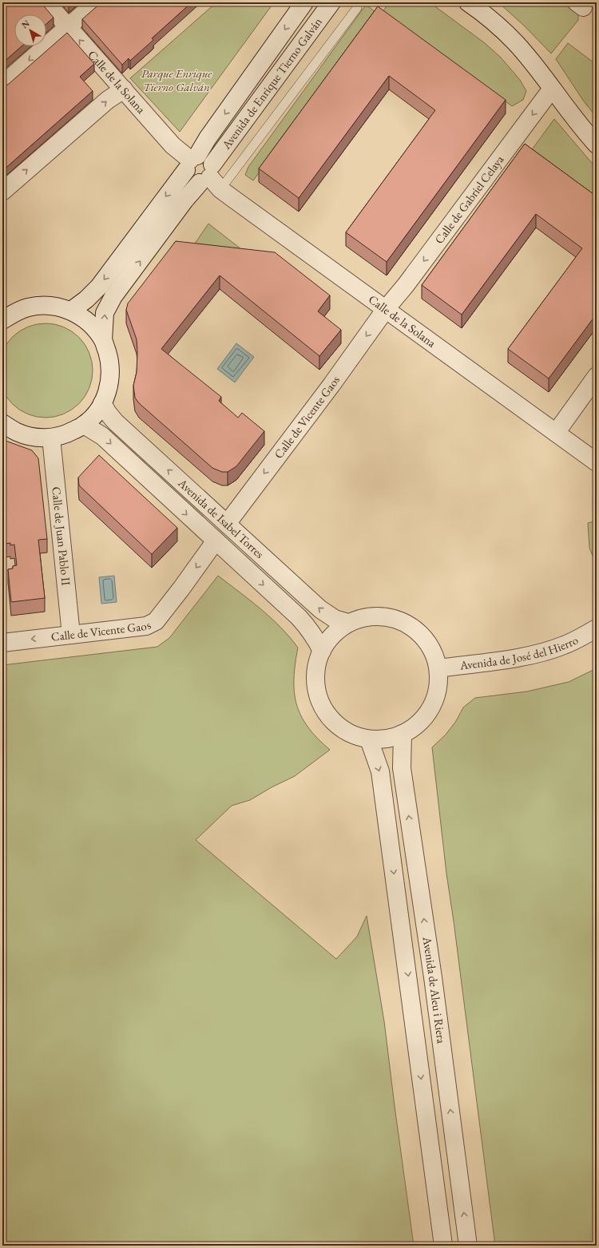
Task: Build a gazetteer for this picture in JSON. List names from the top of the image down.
{
  "streets": {
    "street": [
      "Calle de la Solana",
      "Avenida de Enrique Tierno Galván",
      "Calle de Gabriel Celaya",
      "Calle de Vicente Gaos",
      "Avenida de Isabel Torres",
      "Calle de Juan Pablo II",
      "Avenida de José del Hierro",
      "Avenida de Aleu i Riera"
    ]
  },
  "crossings": [
    ["Calle de la Solana", "Avenida de Enrique Tierno Galván"],
    ["Calle de la Solana", "Calle de Gabriel Celaya"],
    ["Calle de la Solana", "Calle de Vicente Gaos"],
    ["Calle de Gabriel Celaya", "Calle de Vicente Gaos"],
    ["Calle de Vicente Gaos", "Avenida de Isabel Torres"],
    ["Calle de Vicente Gaos", "Calle de Juan Pablo II"]
  ],
  "one_way": ["Calle de Gabriel Celaya", "Calle de Vicente Gaos"],
  "parks": ["Parque Enrique Tierno Galván"],
  "north": "top left"
}
